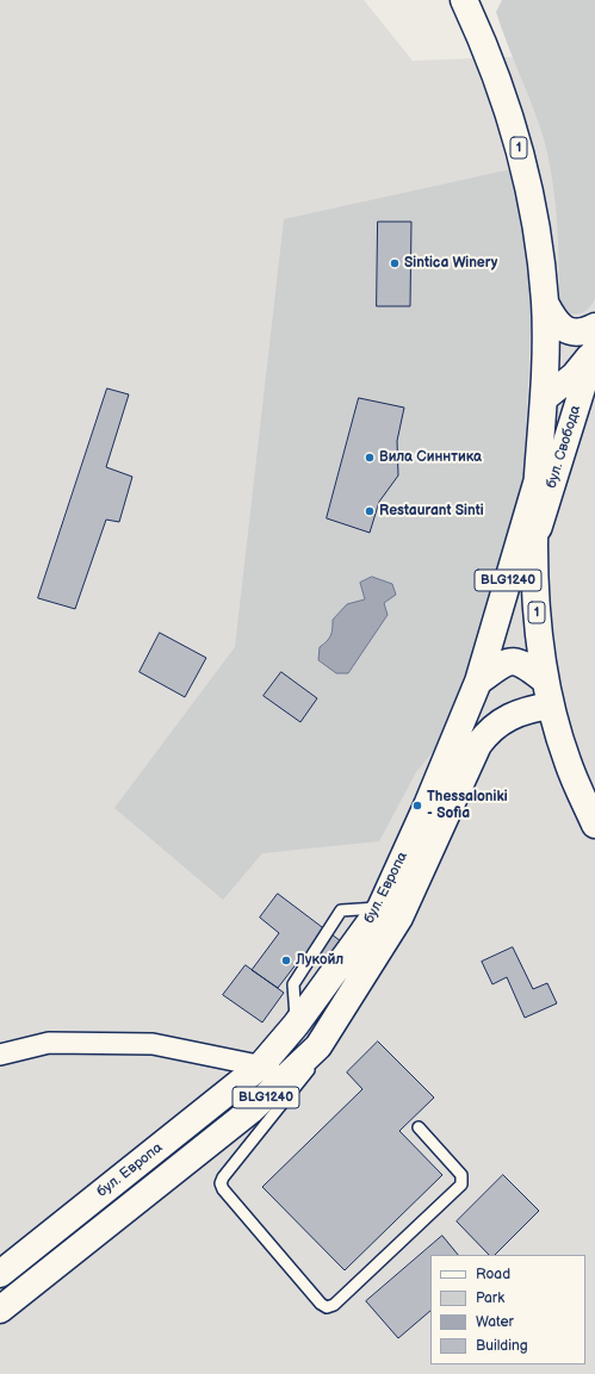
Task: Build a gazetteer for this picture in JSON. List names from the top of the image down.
{
  "streets": {
    "main road": ["1", "BLG1240", "бул. Европа"],
    "street": ["бул. Свобода"]
  },
  "crossings": [
    ["1", "бул. Свобода"],
    ["1", "бул. Европа"]
  ],
  "places": [
    "Sintica Winery",
    "Вила Синнтика",
    "Restaurant Sinti",
    "Thessaloniki - Sofia",
    "Лукойл"
  ],
  "legend": [
    "Road",
    "Park",
    "Water",
    "Building"
  ]
}
